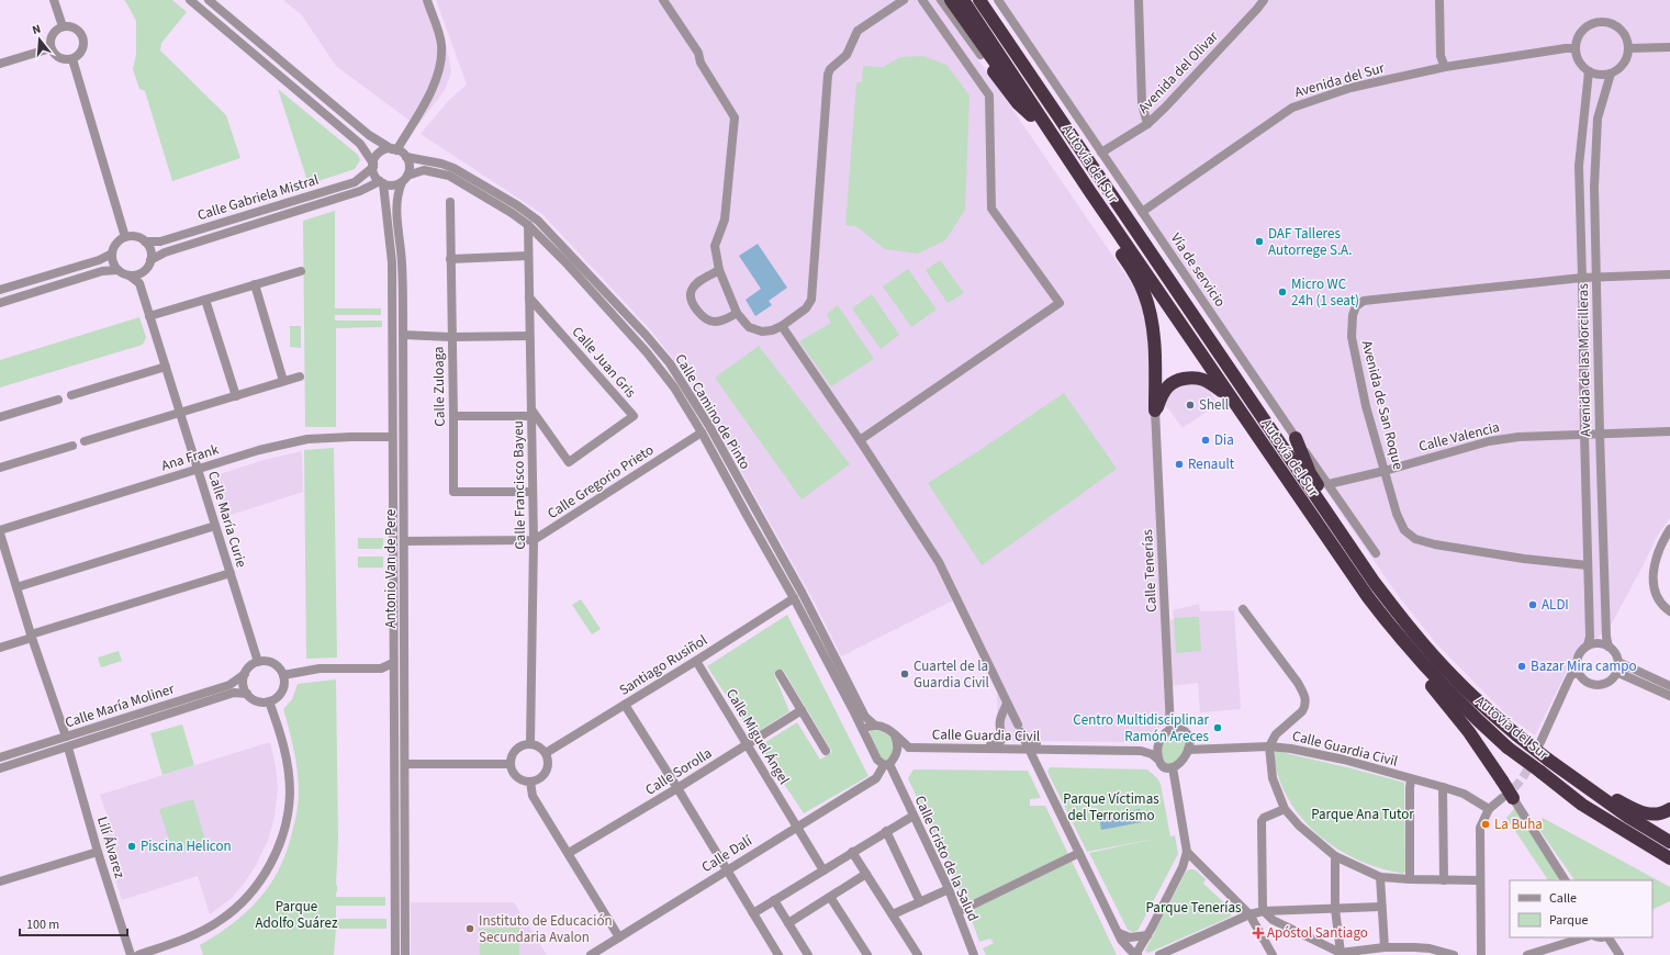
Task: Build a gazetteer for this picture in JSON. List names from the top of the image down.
{
  "streets": {
    "highway": ["Autovía del Sur"],
    "street": [
      "Avenida del Olivar",
      "Avenida del Sur",
      "Calle Gabriela Mistral",
      "Vía de servicio",
      "Avenida de las Morcilleras",
      "Calle Juan Gris",
      "Calle Zuloaga",
      "Avenida de San Roque",
      "Calle Camino de Pinto",
      "Calle Valencia",
      "Ana Frank",
      "Calle Gregorio Prieto",
      "Calle Francisco Bayeu",
      "Calle María Curie",
      "Antonio Van de Pere",
      "Calle Tenerías",
      "Santiago Rusiñol",
      "Calle María Moliner",
      "Calle Guardia Civil",
      "Calle Miguel Ángel",
      "Calle Sorolla",
      "Lilí Álvarez",
      "Calle Dalí",
      "Calle Cristo de la Salud"
    ]
  },
  "crossings": [
    ["Avenida del Olivar", "Vía de servicio"],
    ["Avenida del Sur", "Vía de servicio"],
    ["Avenida del Sur", "Avenida de las Morcilleras"],
    ["Calle Gabriela Mistral", "Calle Camino de Pinto"],
    ["Calle Gabriela Mistral", "Antonio Van de Pere"],
    ["Vía de servicio", "Calle Valencia"],
    ["Avenida de las Morcilleras", "Avenida de San Roque"],
    ["Avenida de las Morcilleras", "Calle Valencia"],
    ["Calle Juan Gris", "Calle Francisco Bayeu"],
    ["Calle Zuloaga", "Calle Francisco Bayeu"],
    ["Avenida de San Roque", "Calle Valencia"],
    ["Calle Camino de Pinto", "Calle Gregorio Prieto"],
    ["Calle Camino de Pinto", "Calle Francisco Bayeu"],
    ["Calle Camino de Pinto", "Antonio Van de Pere"],
    ["Calle Camino de Pinto", "Santiago Rusiñol"],
    ["Calle Camino de Pinto", "Calle Dalí"],
    ["Calle Camino de Pinto", "Calle Cristo de la Salud"],
    ["Ana Frank", "Calle María Curie"],
    ["Ana Frank", "Antonio Van de Pere"],
    ["Calle Gregorio Prieto", "Calle Francisco Bayeu"],
    ["Calle Francisco Bayeu", "Santiago Rusiñol"],
    ["Calle María Curie", "Calle María Moliner"],
    ["Calle Tenerías", "Calle Guardia Civil"],
    ["Santiago Rusiñol", "Calle Miguel Ángel"],
    ["Calle María Moliner", "Lilí Álvarez"],
    ["Calle Miguel Ángel", "Calle Sorolla"],
    ["Calle Miguel Ángel", "Calle Dalí"],
    ["Calle Dalí", "Calle Cristo de la Salud"]
  ],
  "parks": [
    "Parque Víctimas del Terrorismo",
    "Parque Ana Tutor",
    "Parque Adolfo Suárez",
    "Parque Tenerías"
  ],
  "places": {
    "other": [
      "DAF Talleres Autorrege S.A.",
      "Micro WC 24h (1 seat)",
      "Shell",
      "Dia",
      "Renault",
      "ALDI",
      "Bazar Mira campo",
      "Cuartel de la Guardia Civil",
      "Centro Multidisciplinar Ramón Areces",
      "La Buha",
      "Piscina Helicon",
      "Instituto de Educación Secundaria Avalon"
    ],
    "health": ["Apóstol Santiago"]
  },
  "legend": ["Calle", "Parque"],
  "scale_bar": "100 m",
  "north": "top"
}
